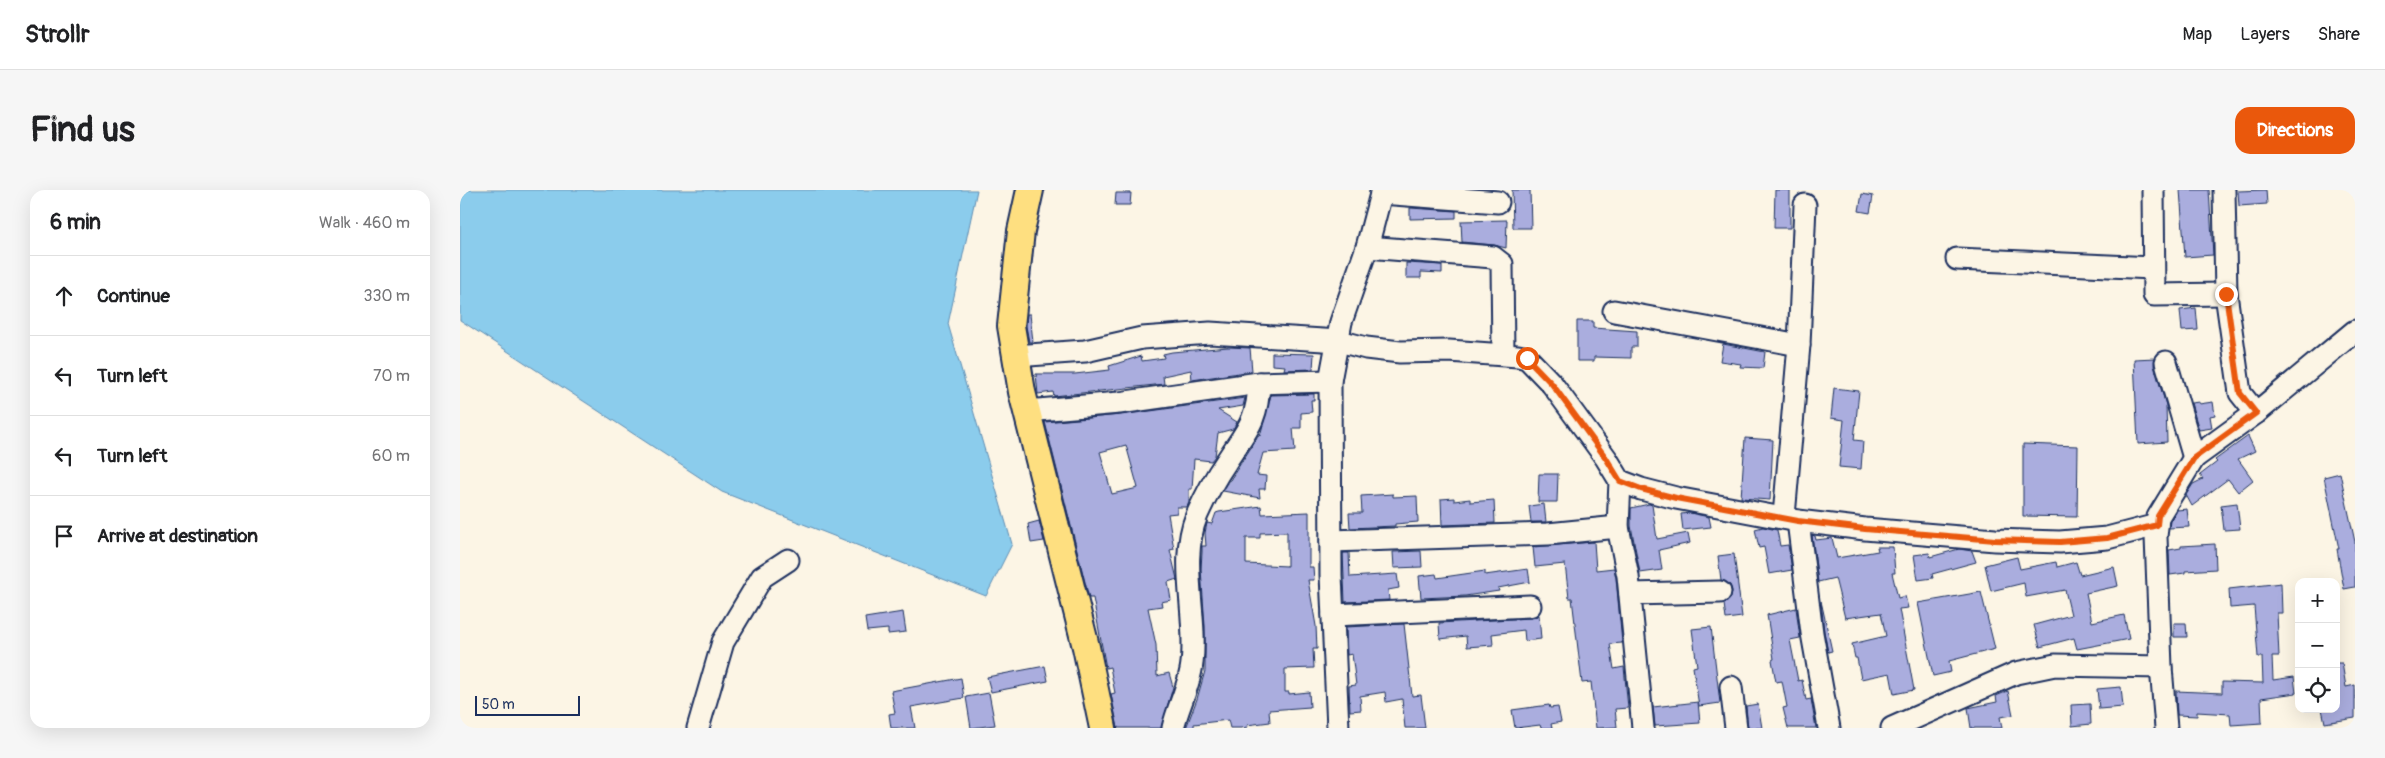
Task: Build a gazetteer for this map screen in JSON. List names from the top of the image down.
{
  "scale_bar": "50 m",
  "page": {
    "header": "Strollr",
    "nav": ["Map", "Layers", "Share"],
    "buttons": "Directions",
    "title": "Find us",
    "heading": ["6 min", "Walk · 460 m"],
    "list": [
      ["Continue", "330 m"],
      ["Turn left", "70 m"],
      ["Turn left", "60 m"],
      "Arrive at destination"
    ],
    "map_buttons": ["+", "−"],
    "scale": "50 m"
  }
}
